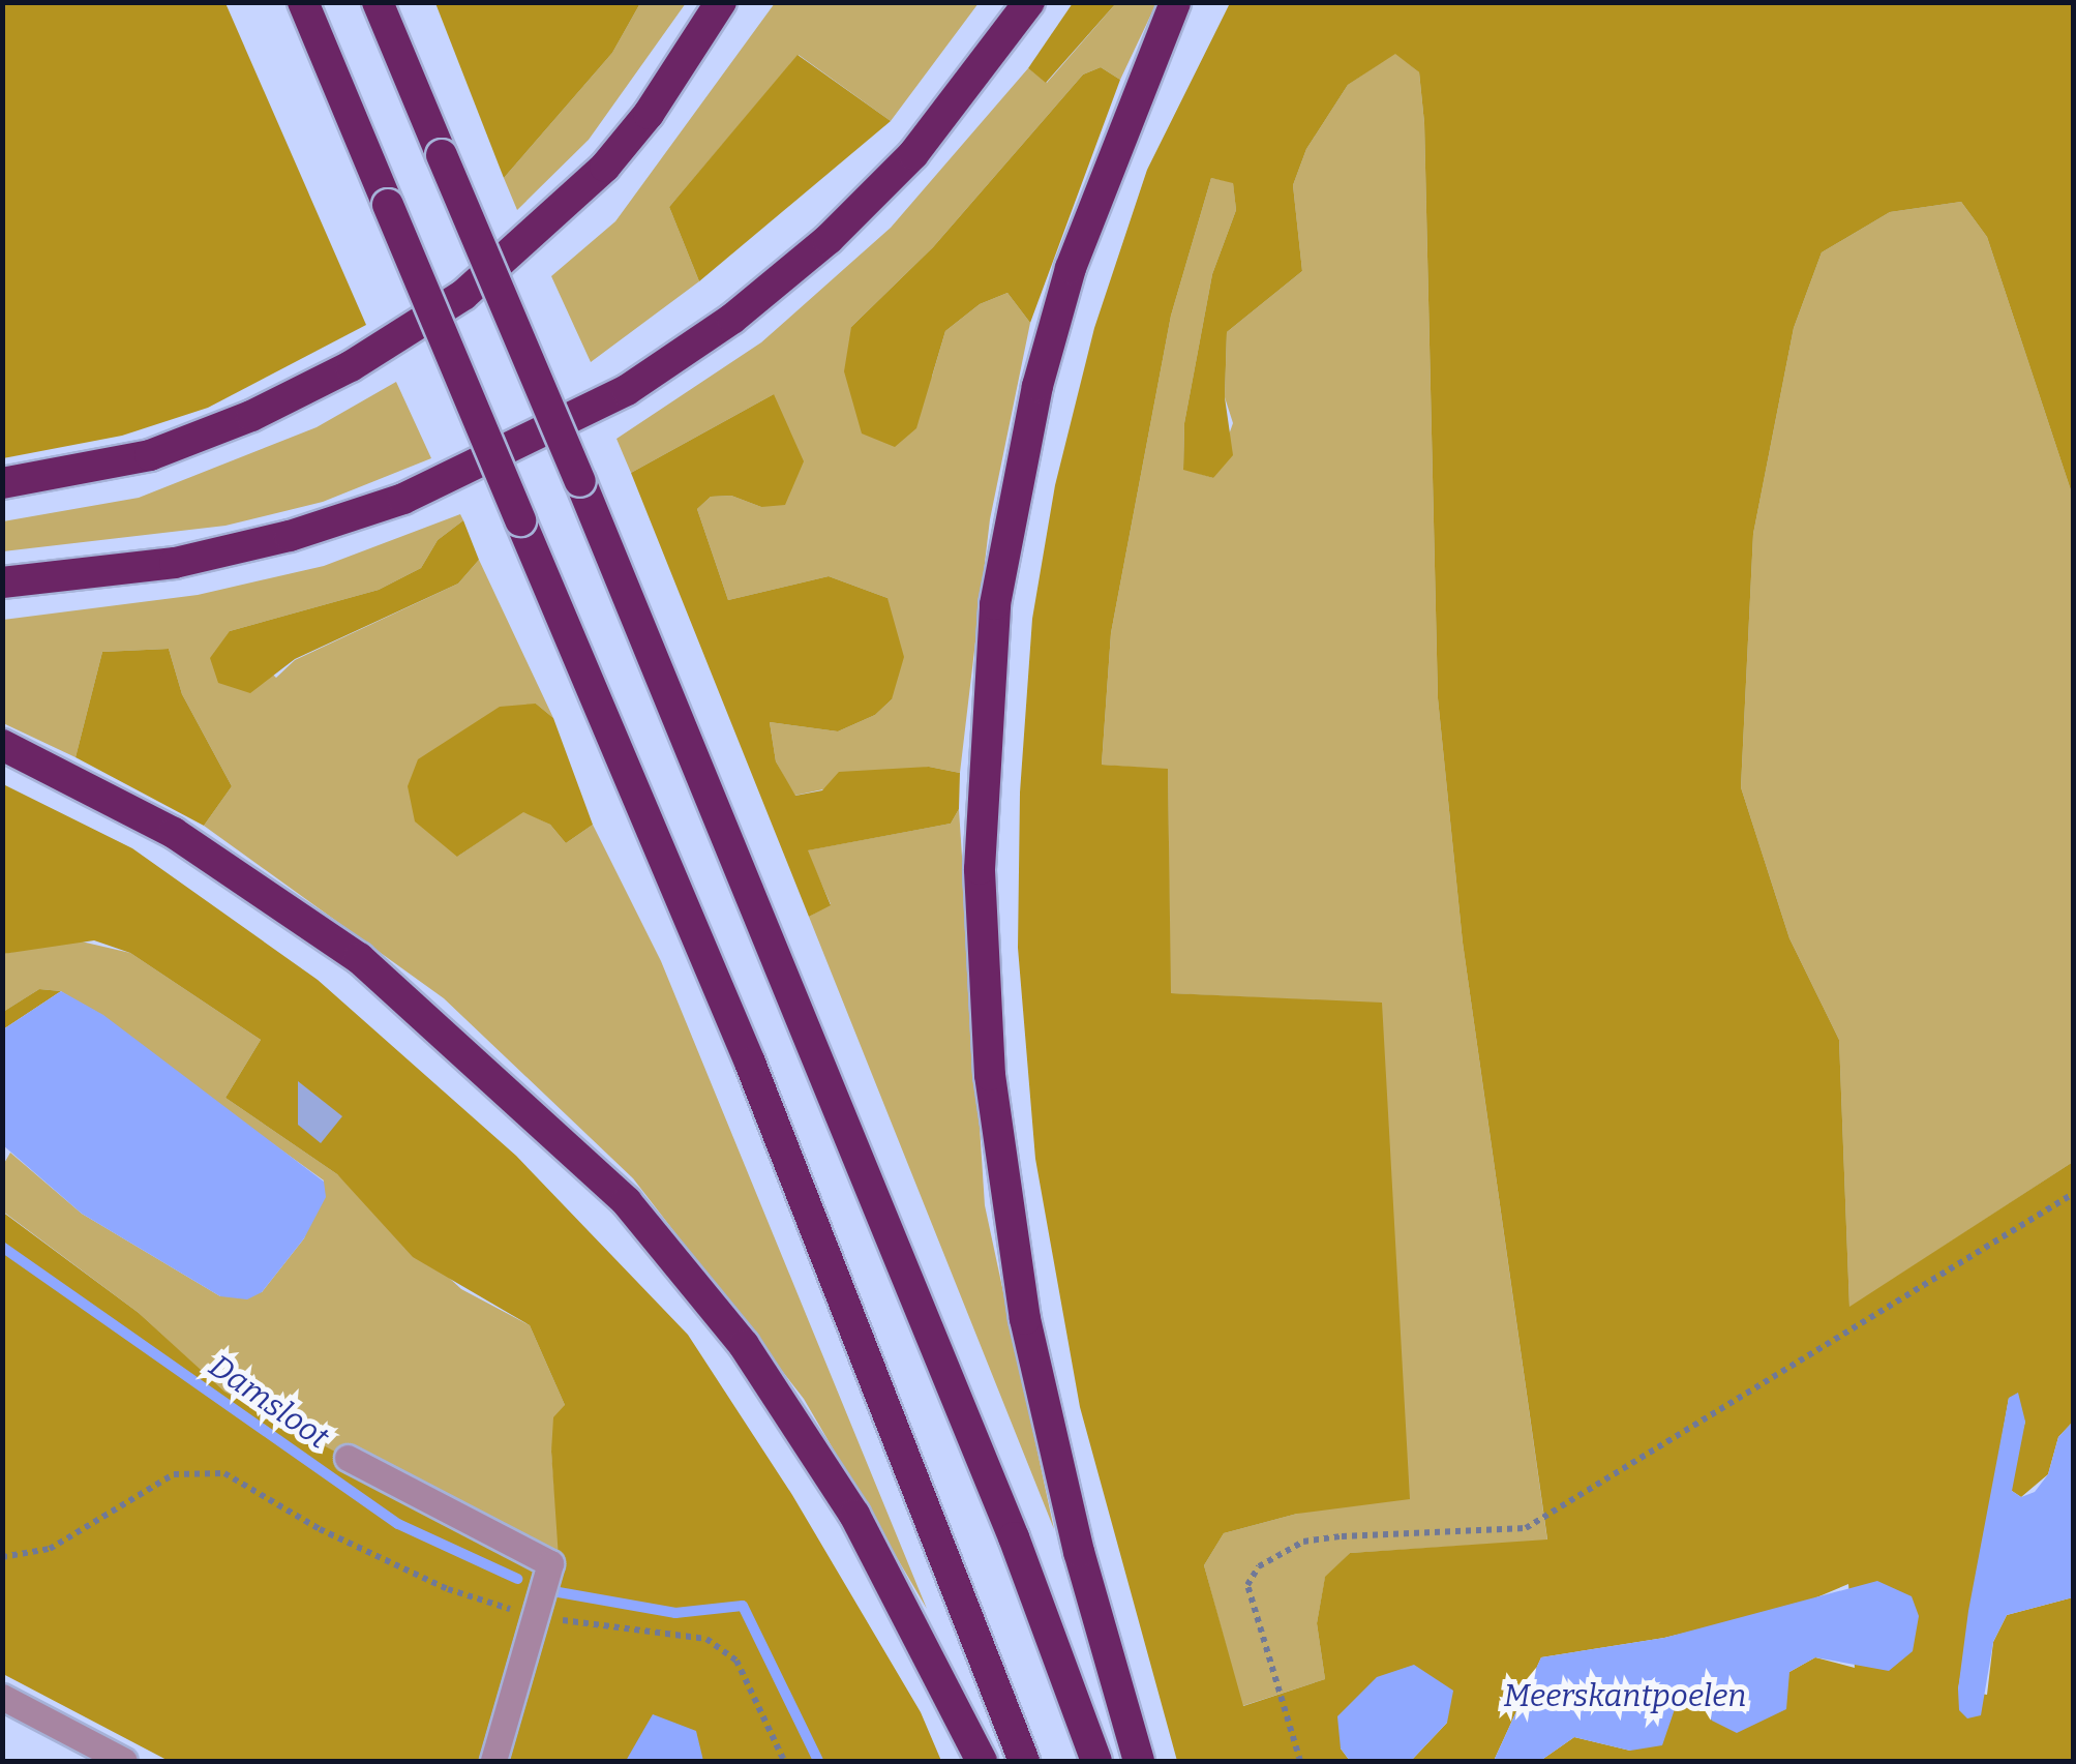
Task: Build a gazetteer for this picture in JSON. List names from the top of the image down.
{
  "water": ["Damsloot", "Meerskantpoelen"]
}
